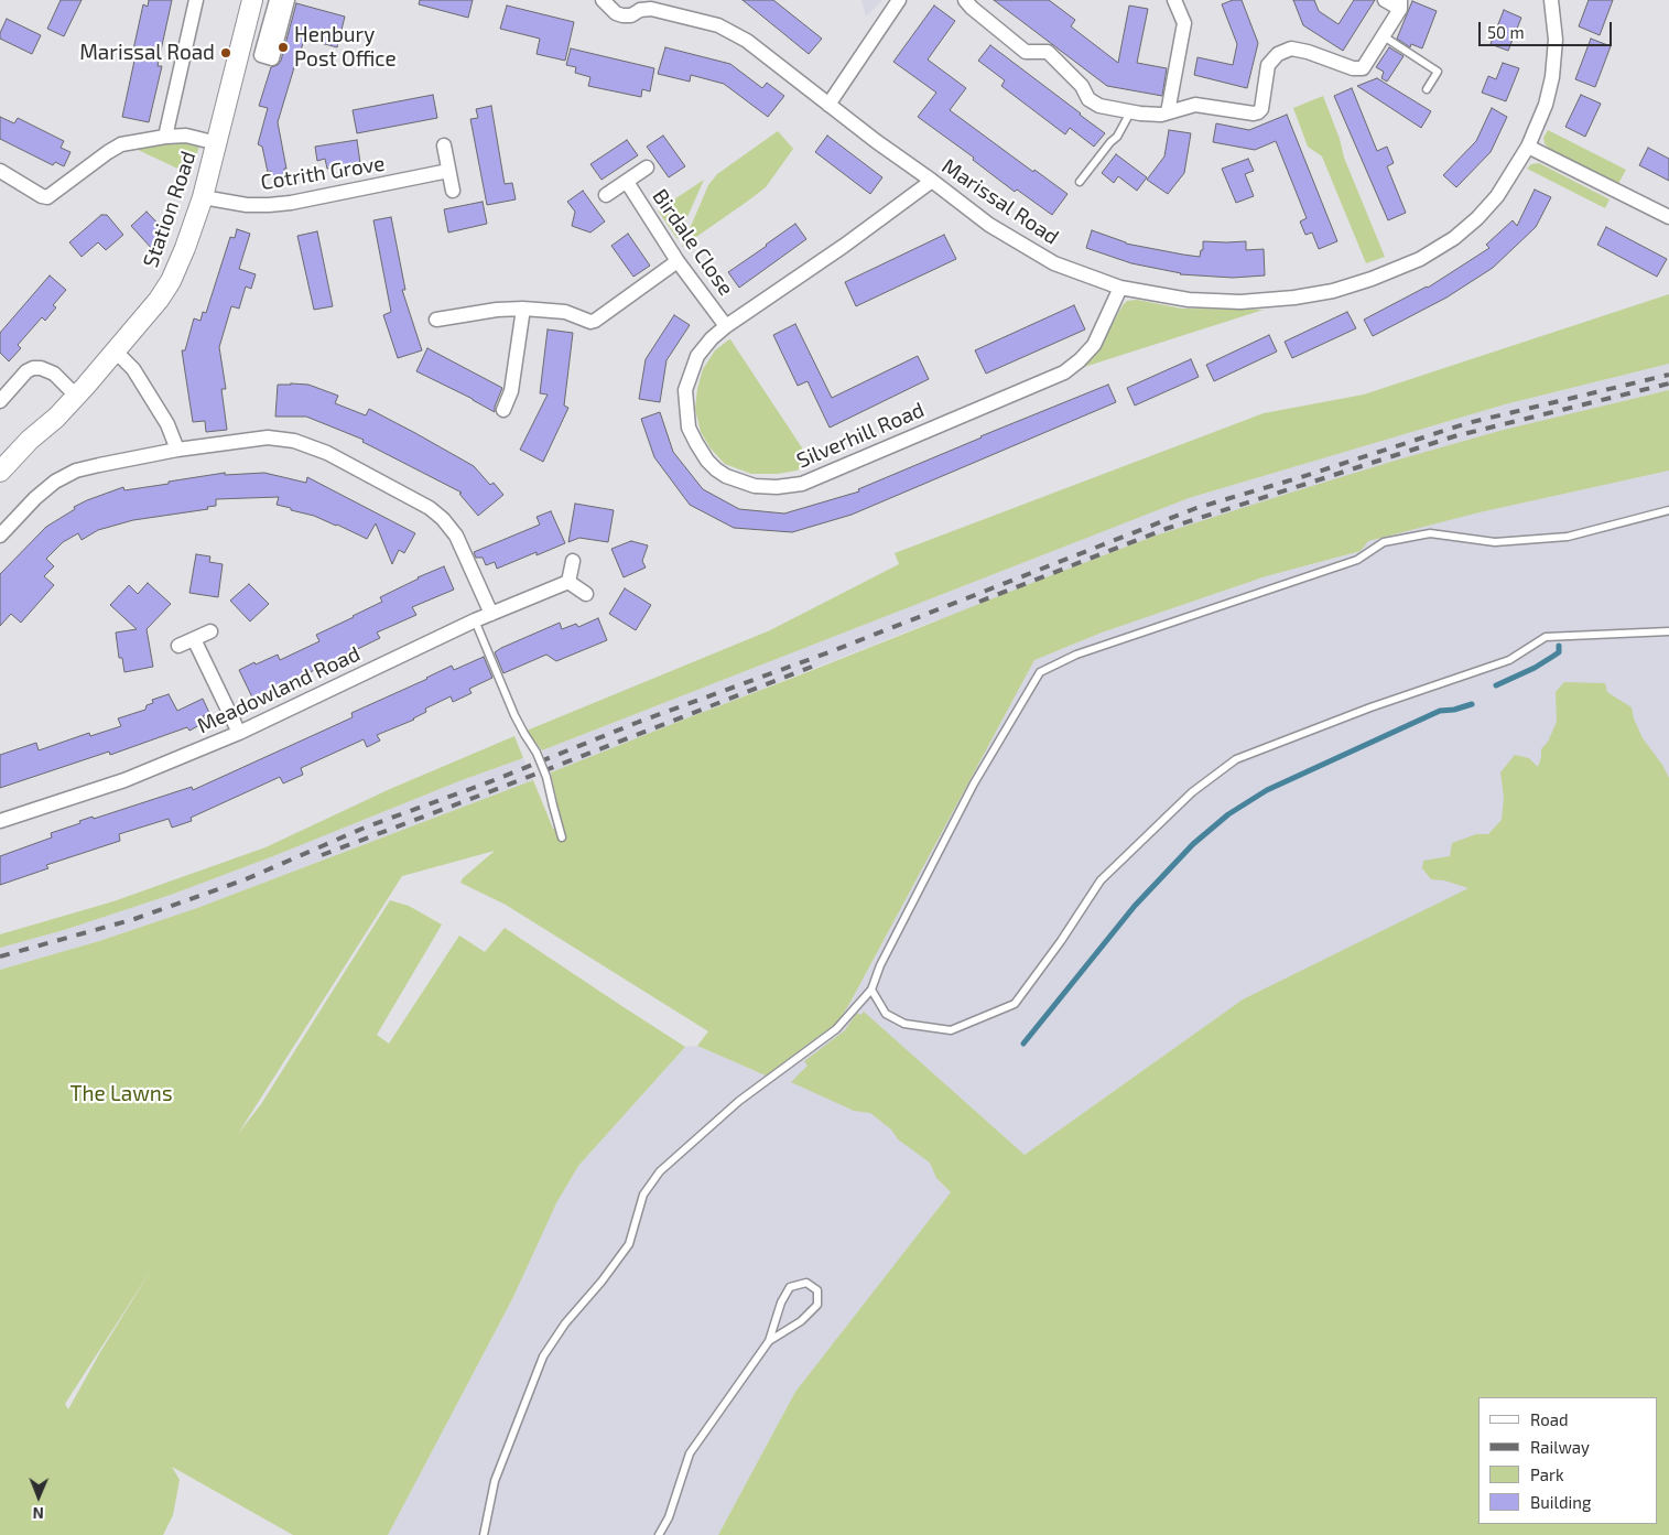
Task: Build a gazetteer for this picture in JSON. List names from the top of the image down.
{
  "streets": {
    "main road": ["Station Road"],
    "street": [
      "Cotrith Grove",
      "Marissal Road",
      "Birdale Close",
      "Silverhill Road",
      "Meadowland Road"
    ]
  },
  "crossings": [
    ["Cotrith Grove", "Station Road"],
    ["Marissal Road", "Silverhill Road"],
    ["Birdale Close", "Silverhill Road"]
  ],
  "parks": ["The Lawns"],
  "places": ["Henbury Post Office", "Marissal Road"],
  "legend": [
    "Road",
    "Railway",
    "Park",
    "Building"
  ],
  "scale_bar": "50 m",
  "north": "bottom"
}
